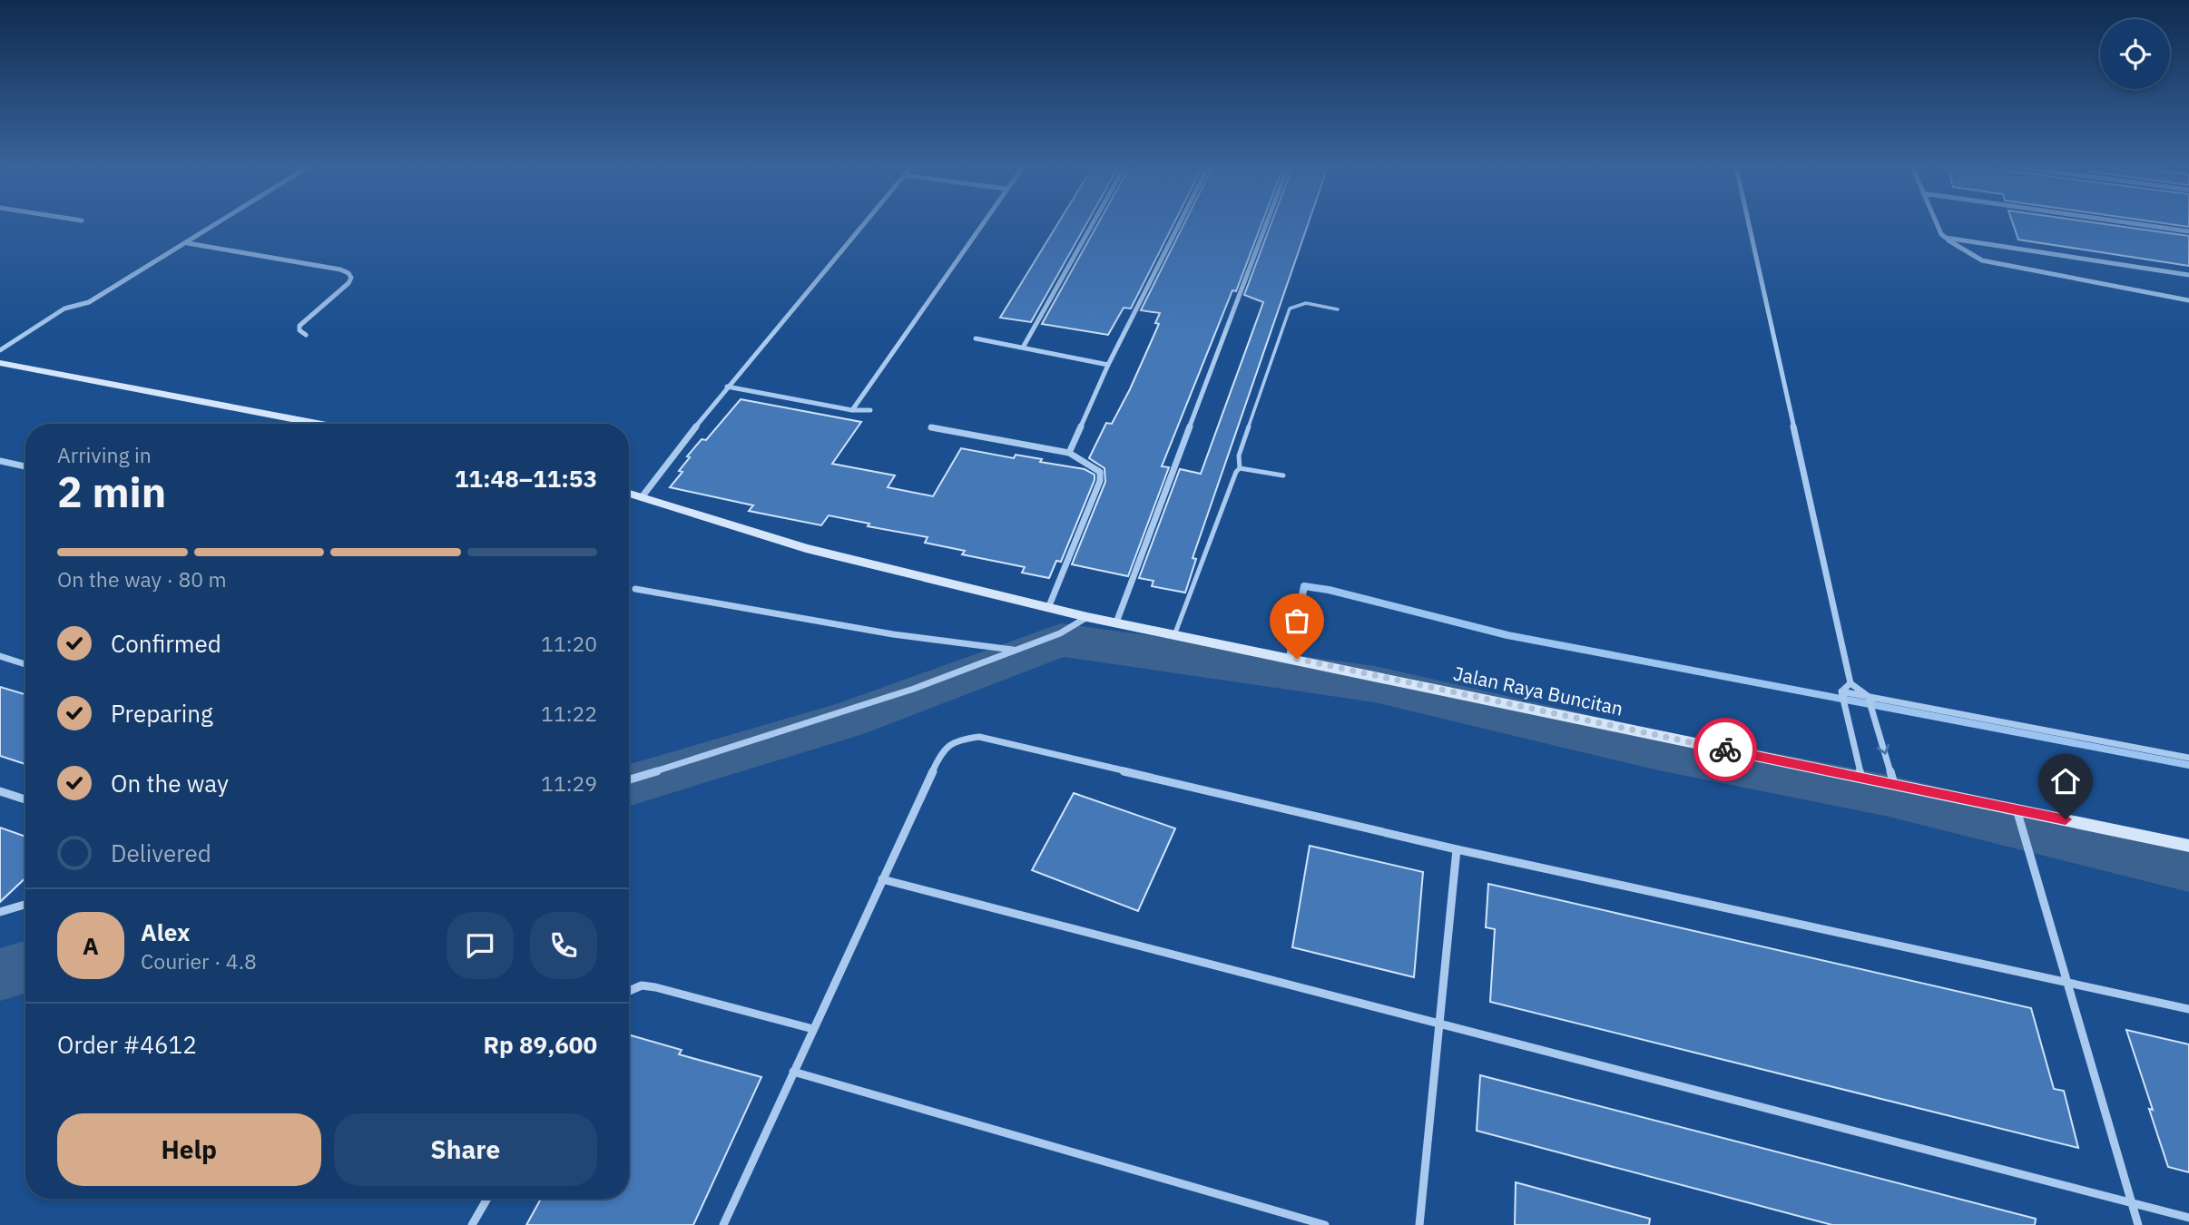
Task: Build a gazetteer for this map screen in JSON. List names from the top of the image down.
{
  "streets": {
    "street": ["Jalan Raya Buncitan"]
  },
  "page": {
    "heading": ["2 min", "Arriving in", "11:48–11:53"],
    "panel": [
      "Alex",
      "Courier · 4.8",
      "Order #4612",
      "Rp 89,600"
    ],
    "bar": "On the way · 80 m",
    "list": [
      ["Confirmed", "11:20"],
      ["Preparing", "11:22"],
      ["On the way", "11:29"],
      "Delivered"
    ],
    "round": "A",
    "buttons": ["Help", "Share"]
  }
}
